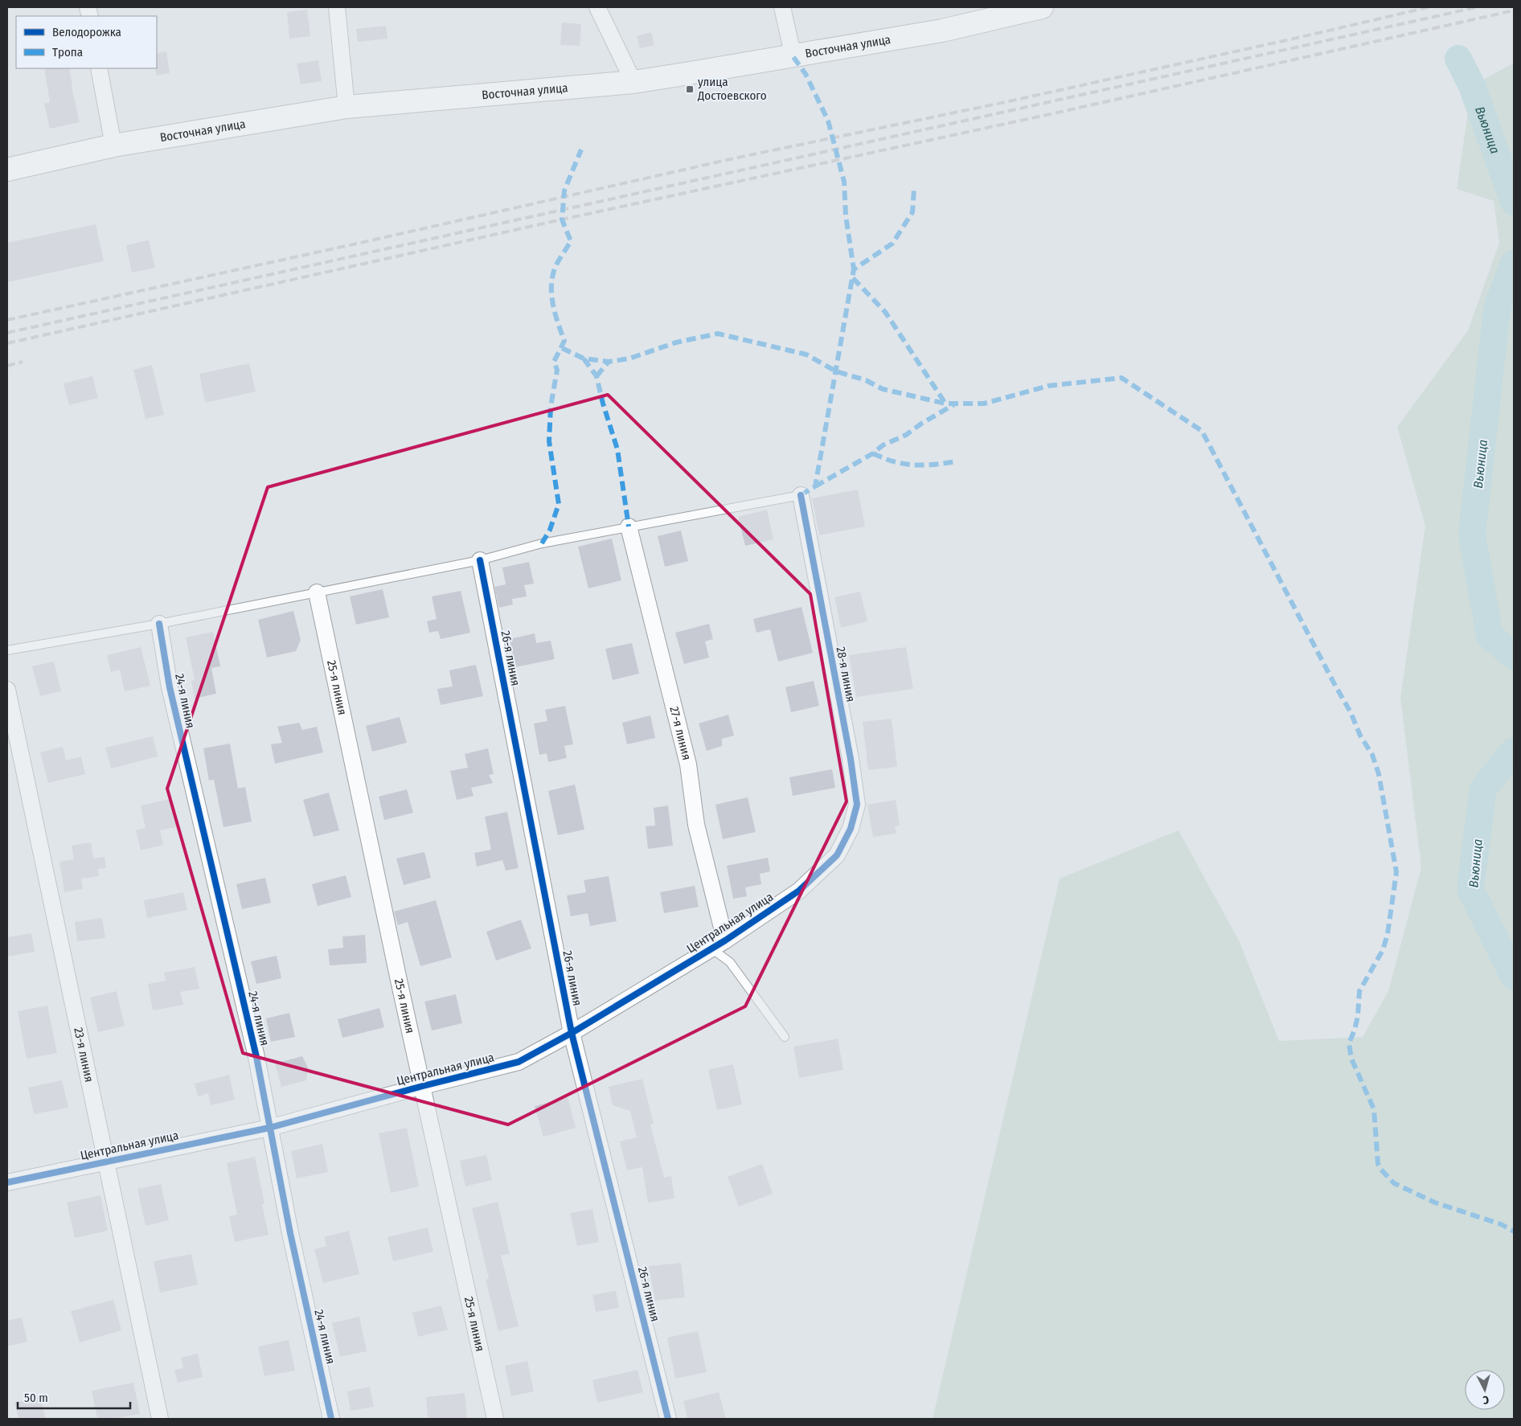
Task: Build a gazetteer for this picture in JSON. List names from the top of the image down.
{
  "streets": {
    "main road": ["Восточная улица"],
    "street": [
      "26-я линия",
      "28-я линия",
      "25-я линия",
      "24-я линия",
      "27-я линия",
      "Центральная улица",
      "23-я линия"
    ]
  },
  "crossings": [
    ["26-я линия", "Центральная улица"],
    ["28-я линия", "Центральная улица"],
    ["25-я линия", "Центральная улица"],
    ["24-я линия", "Центральная улица"],
    ["27-я линия", "Центральная улица"],
    ["Центральная улица", "23-я линия"]
  ],
  "water": ["Вьюница"],
  "places": {
    "transit": ["улица Достоевского"]
  },
  "legend": ["Велодорожка", "Тропа"],
  "scale_bar": "50 m",
  "north": "bottom"
}
